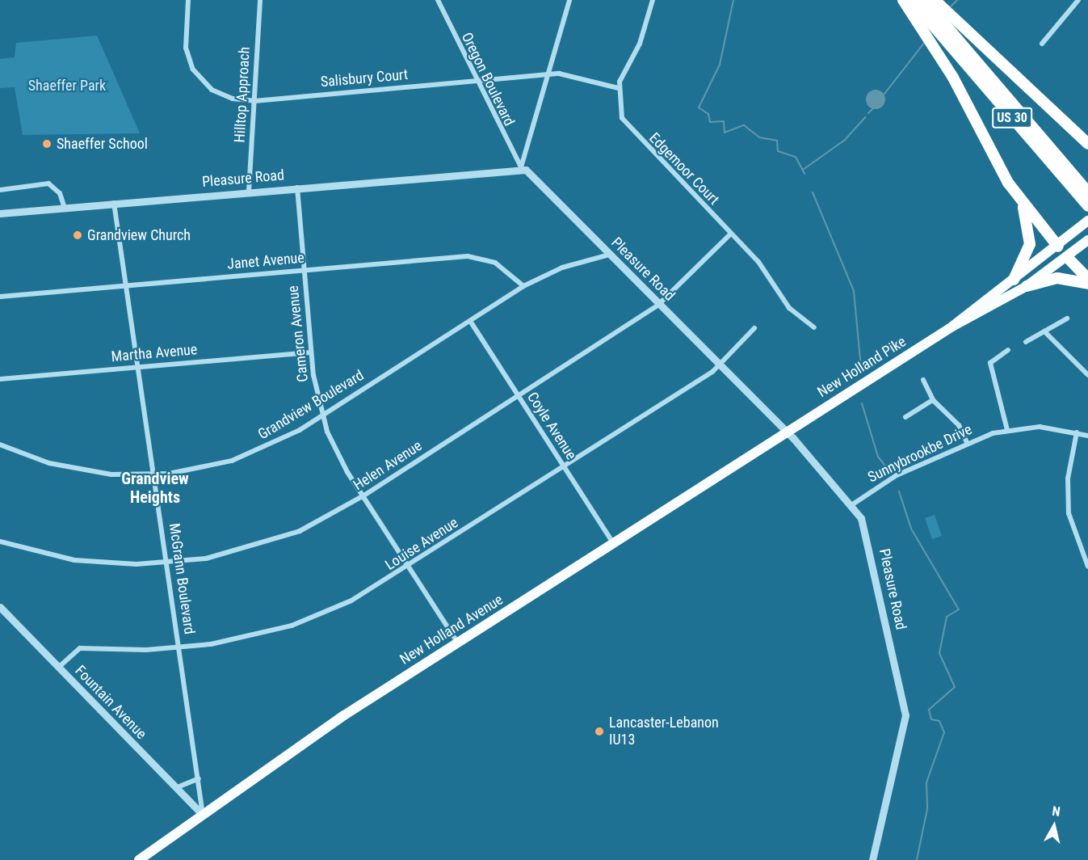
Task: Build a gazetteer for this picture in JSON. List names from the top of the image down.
{
  "streets": {
    "highway": ["US 30"],
    "main road": ["New Holland Pike", "New Holland Avenue"],
    "street": [
      "Salisbury Court",
      "Oregon Boulevard",
      "Hilltop Approach",
      "Edgemoor Court",
      "Pleasure Road",
      "Janet Avenue",
      "Cameron Avenue",
      "Martha Avenue",
      "Grandview Boulevard",
      "Coyle Avenue",
      "Sunnybrookbe Drive",
      "Helen Avenue",
      "Louise Avenue",
      "McGrann Boulevard",
      "Fountain Avenue"
    ]
  },
  "crossings": [
    ["Salisbury Court", "Oregon Boulevard"],
    ["Salisbury Court", "Hilltop Approach"],
    ["Salisbury Court", "Edgemoor Court"],
    ["Oregon Boulevard", "Pleasure Road"],
    ["Hilltop Approach", "Pleasure Road"],
    ["Edgemoor Court", "Helen Avenue"],
    ["Pleasure Road", "Cameron Avenue"],
    ["Pleasure Road", "New Holland Pike"],
    ["Pleasure Road", "Grandview Boulevard"],
    ["Pleasure Road", "Sunnybrookbe Drive"],
    ["Pleasure Road", "Helen Avenue"],
    ["Pleasure Road", "Louise Avenue"],
    ["Pleasure Road", "McGrann Boulevard"],
    ["Pleasure Road", "New Holland Avenue"],
    ["Janet Avenue", "Cameron Avenue"],
    ["Janet Avenue", "Grandview Boulevard"],
    ["Janet Avenue", "McGrann Boulevard"],
    ["Cameron Avenue", "Martha Avenue"],
    ["Cameron Avenue", "Grandview Boulevard"],
    ["Cameron Avenue", "Helen Avenue"],
    ["Cameron Avenue", "Louise Avenue"],
    ["Cameron Avenue", "New Holland Avenue"],
    ["Martha Avenue", "McGrann Boulevard"],
    ["New Holland Pike", "New Holland Avenue"],
    ["Grandview Boulevard", "Coyle Avenue"],
    ["Grandview Boulevard", "McGrann Boulevard"],
    ["Coyle Avenue", "Helen Avenue"],
    ["Coyle Avenue", "Louise Avenue"],
    ["Coyle Avenue", "New Holland Avenue"],
    ["Helen Avenue", "McGrann Boulevard"],
    ["Louise Avenue", "McGrann Boulevard"],
    ["Louise Avenue", "Fountain Avenue"],
    ["McGrann Boulevard", "New Holland Avenue"],
    ["McGrann Boulevard", "Fountain Avenue"],
    ["New Holland Avenue", "Fountain Avenue"]
  ],
  "districts": ["Grandview Heights"],
  "parks": ["Shaeffer Park"],
  "places": ["Shaeffer School", "Grandview Church", "Lancaster-Lebanon IU13"],
  "north": "top"
}
